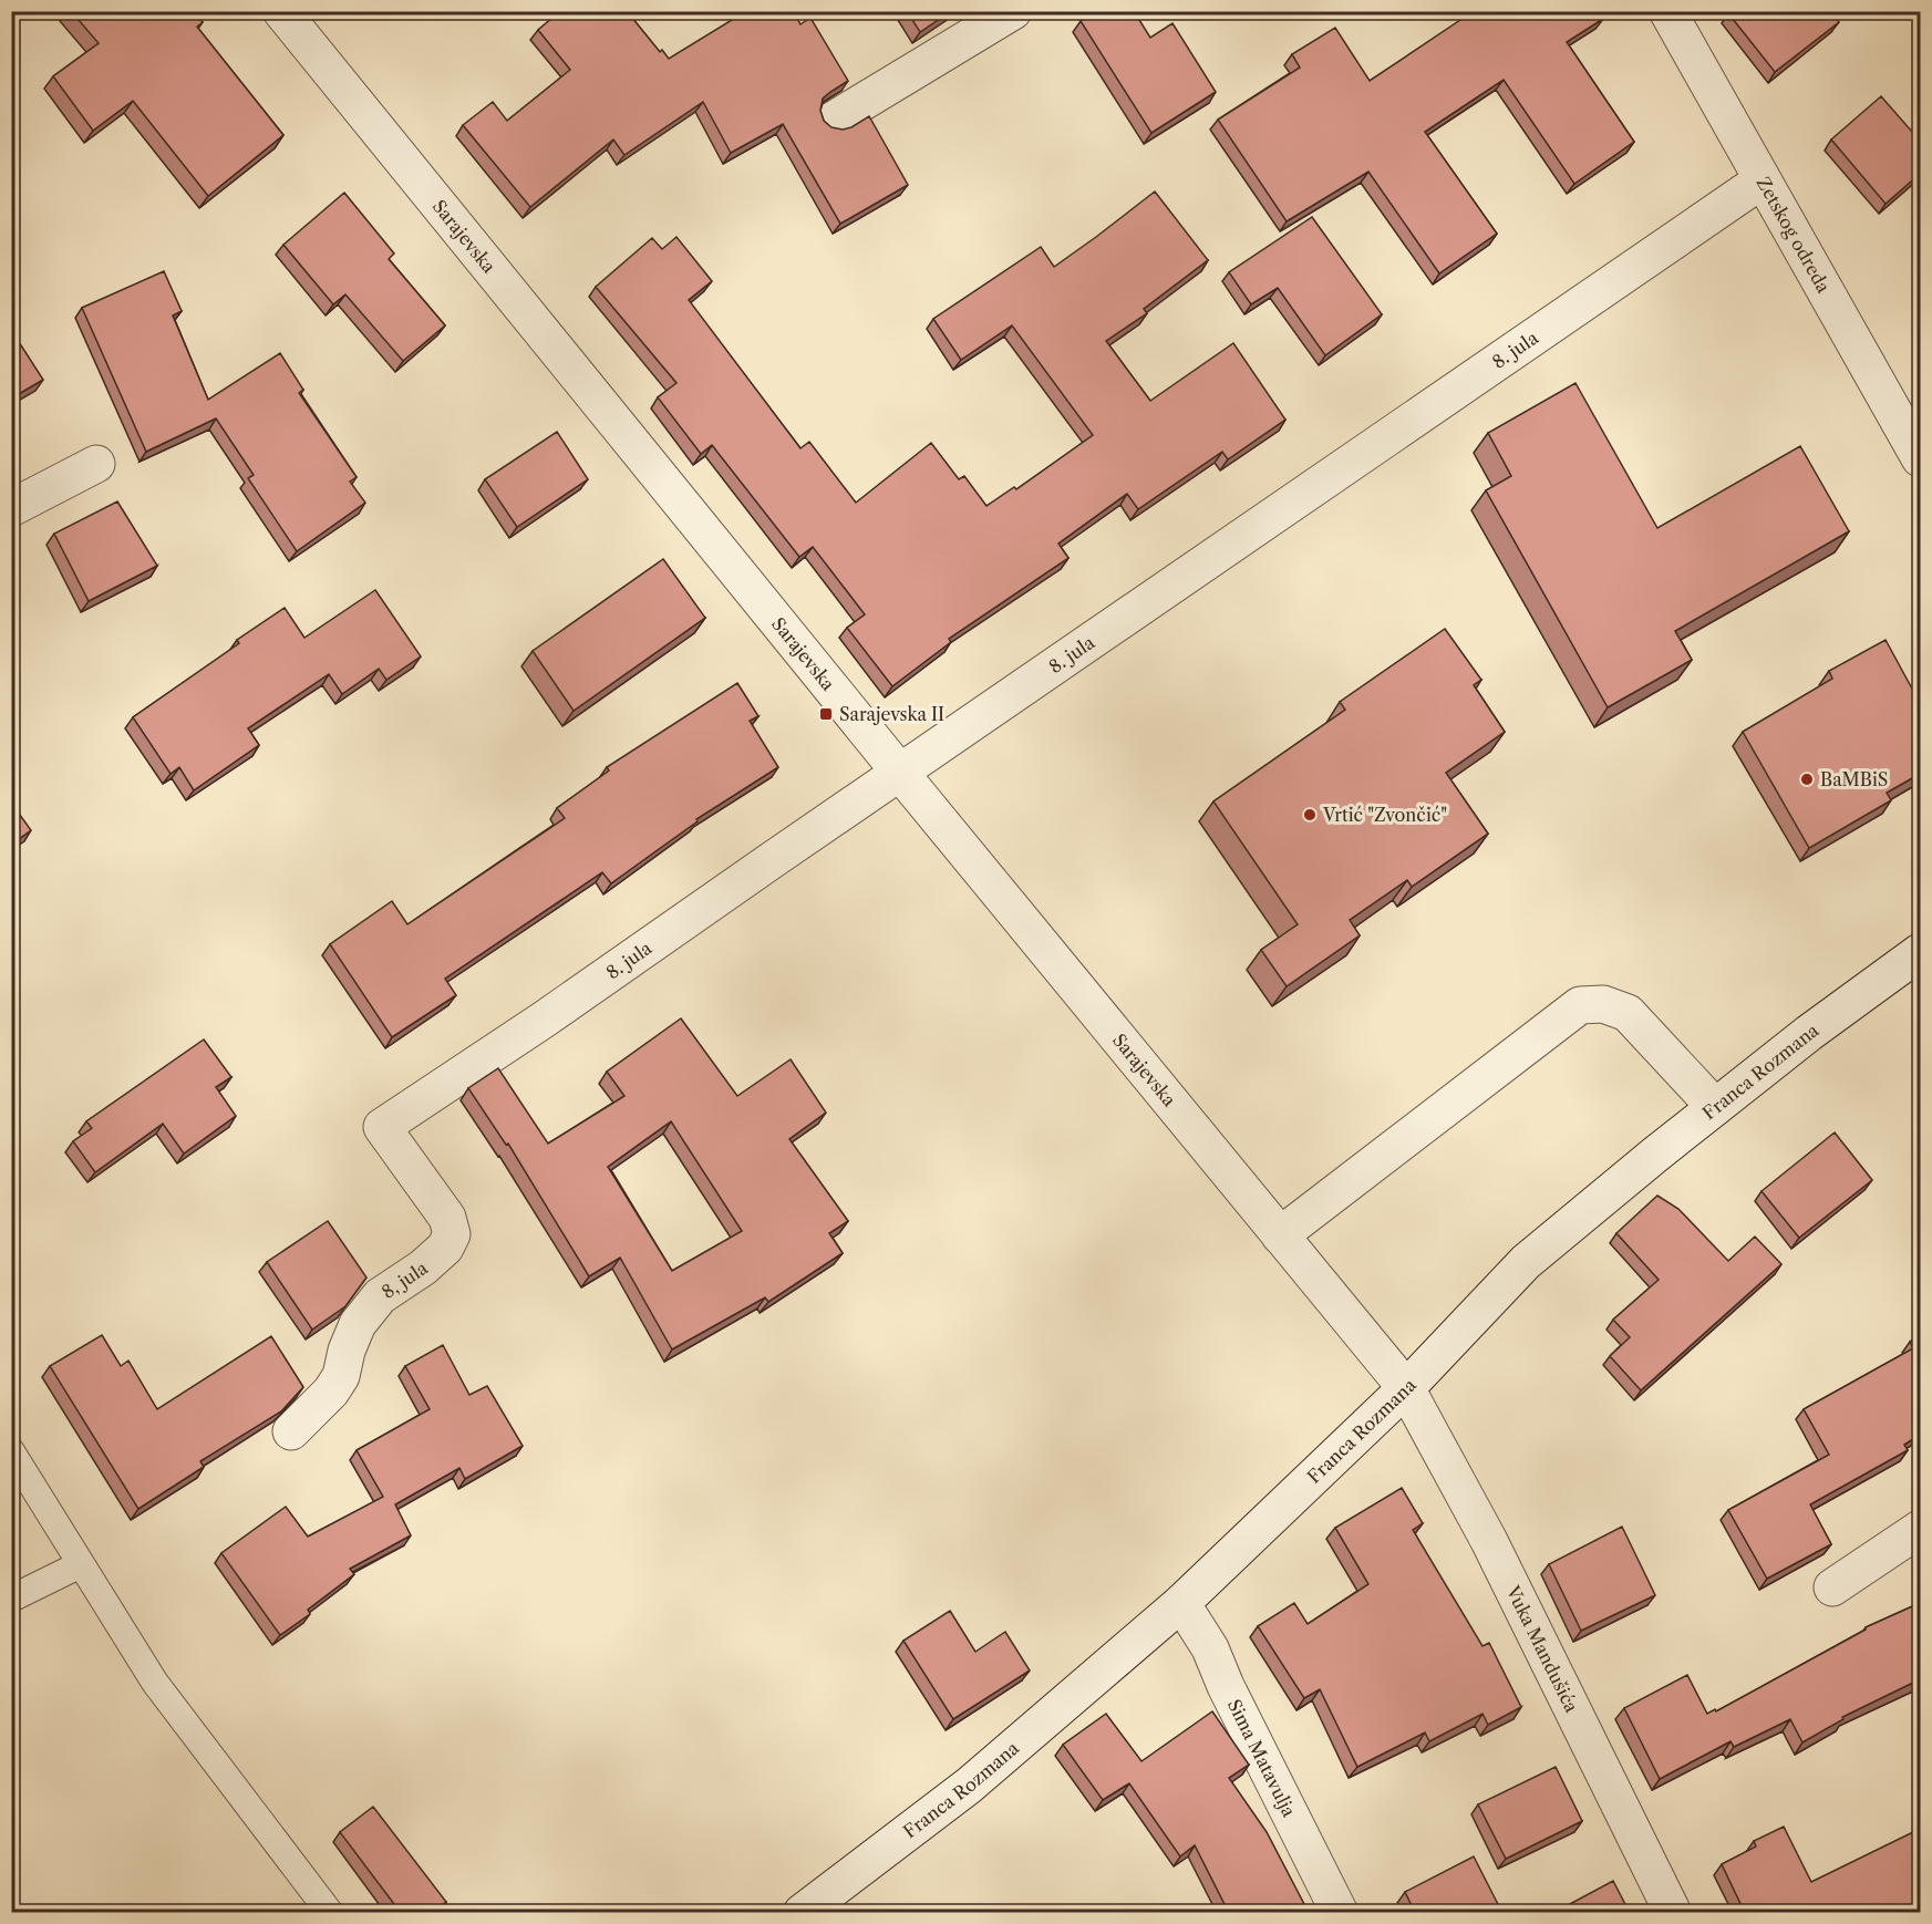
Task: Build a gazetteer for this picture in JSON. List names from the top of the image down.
{
  "streets": {
    "street": [
      "Zetskog odreda",
      "Sarajevska",
      "8. jula",
      "Franca Rozmana",
      "8, jula",
      "Vuka Mandušića",
      "Sima Matavulja"
    ]
  },
  "crossings": [
    ["Zetskog odreda", "8. jula"],
    ["Sarajevska", "8. jula"],
    ["Sarajevska", "Franca Rozmana"],
    ["Sarajevska", "Vuka Mandušića"],
    ["8. jula", "8, jula"],
    ["Franca Rozmana", "Vuka Mandušića"],
    ["Franca Rozmana", "Sima Matavulja"]
  ],
  "places": {
    "transit": ["Sarajevska II"],
    "other": ["BaMBiS", "Vrtić \"Zvončić\""]
  }
}
